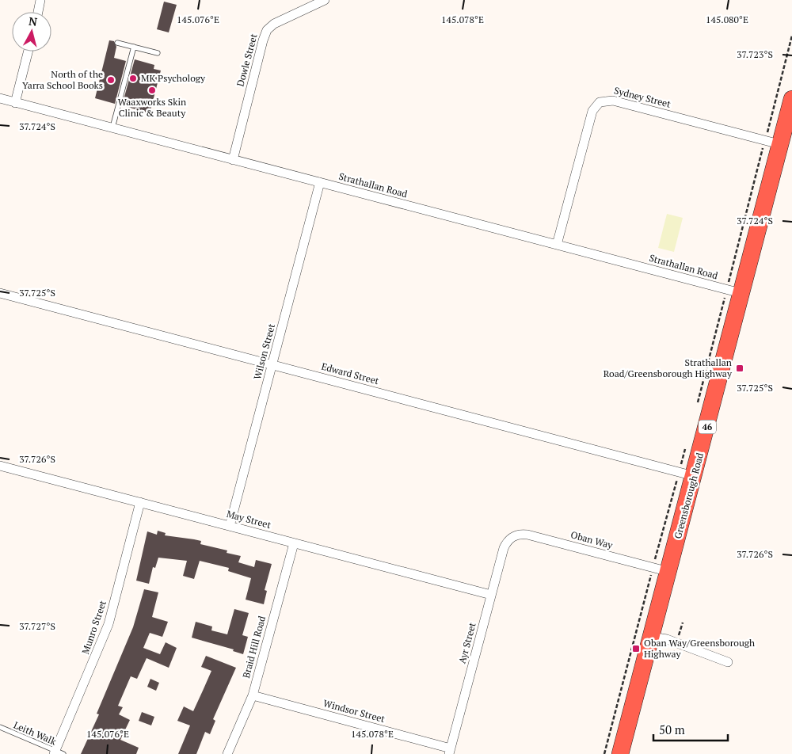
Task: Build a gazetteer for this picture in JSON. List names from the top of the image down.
{
  "streets": {
    "highway": ["46", "Greensborough Road"],
    "street": [
      "Dowle Street",
      "Sydney Street",
      "Strathallan Road",
      "Wilson Street",
      "Edward Street",
      "May Street",
      "Oban Way",
      "Munro Street",
      "Ayr Street",
      "Braid Hill Road",
      "Windsor Street"
    ],
    "lane": ["Leith Walk"]
  },
  "crossings": [
    ["Dowle Street", "Strathallan Road"],
    ["Sydney Street", "Strathallan Road"],
    ["Sydney Street", "Greensborough Road"],
    ["Strathallan Road", "Wilson Street"],
    ["Strathallan Road", "Greensborough Road"],
    ["Wilson Street", "Edward Street"],
    ["Wilson Street", "May Street"],
    ["Edward Street", "Greensborough Road"],
    ["Greensborough Road", "Oban Way"],
    ["May Street", "Munro Street"],
    ["May Street", "Ayr Street"],
    ["May Street", "Braid Hill Road"],
    ["Oban Way", "Ayr Street"],
    ["Munro Street", "Leith Walk"],
    ["Ayr Street", "Windsor Street"],
    ["Braid Hill Road", "Windsor Street"]
  ],
  "places": {
    "other": ["MK Psychology", "North of the Yarra School Books", "Waaxworks Skin Clinic & Beauty"],
    "transit": ["Strathallan Road/Greensborough Highway", "Oban Way/Greensborough Highway"]
  },
  "scale_bar": "50 m",
  "north": "top",
  "coordinates": [
    "145.076°E",
    "145.078°E",
    "145.080°E",
    "37.723°S",
    "37.724°S",
    "37.725°S",
    "37.726°S",
    "37.727°S"
  ]
}
